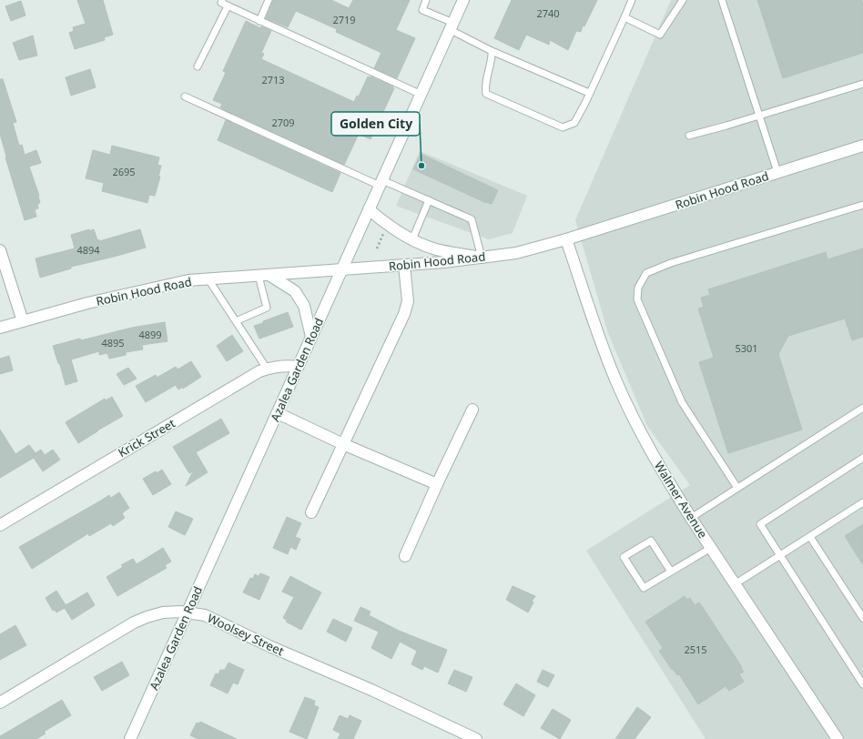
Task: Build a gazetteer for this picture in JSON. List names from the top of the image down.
{
  "streets": {
    "street": [
      "Robin Hood Road",
      "Azalea Garden Road",
      "Krick Street",
      "Walmer Avenue",
      "Woolsey Street"
    ]
  },
  "crossings": [
    ["Robin Hood Road", "Azalea Garden Road"],
    ["Robin Hood Road", "Walmer Avenue"],
    ["Azalea Garden Road", "Krick Street"],
    ["Azalea Garden Road", "Woolsey Street"]
  ],
  "places": ["Golden City"],
  "house_numbers": [
    "2740",
    "2719",
    "2713",
    "2709",
    "2695",
    "4894",
    "4899",
    "4895",
    "5301",
    "2515"
  ]
}
